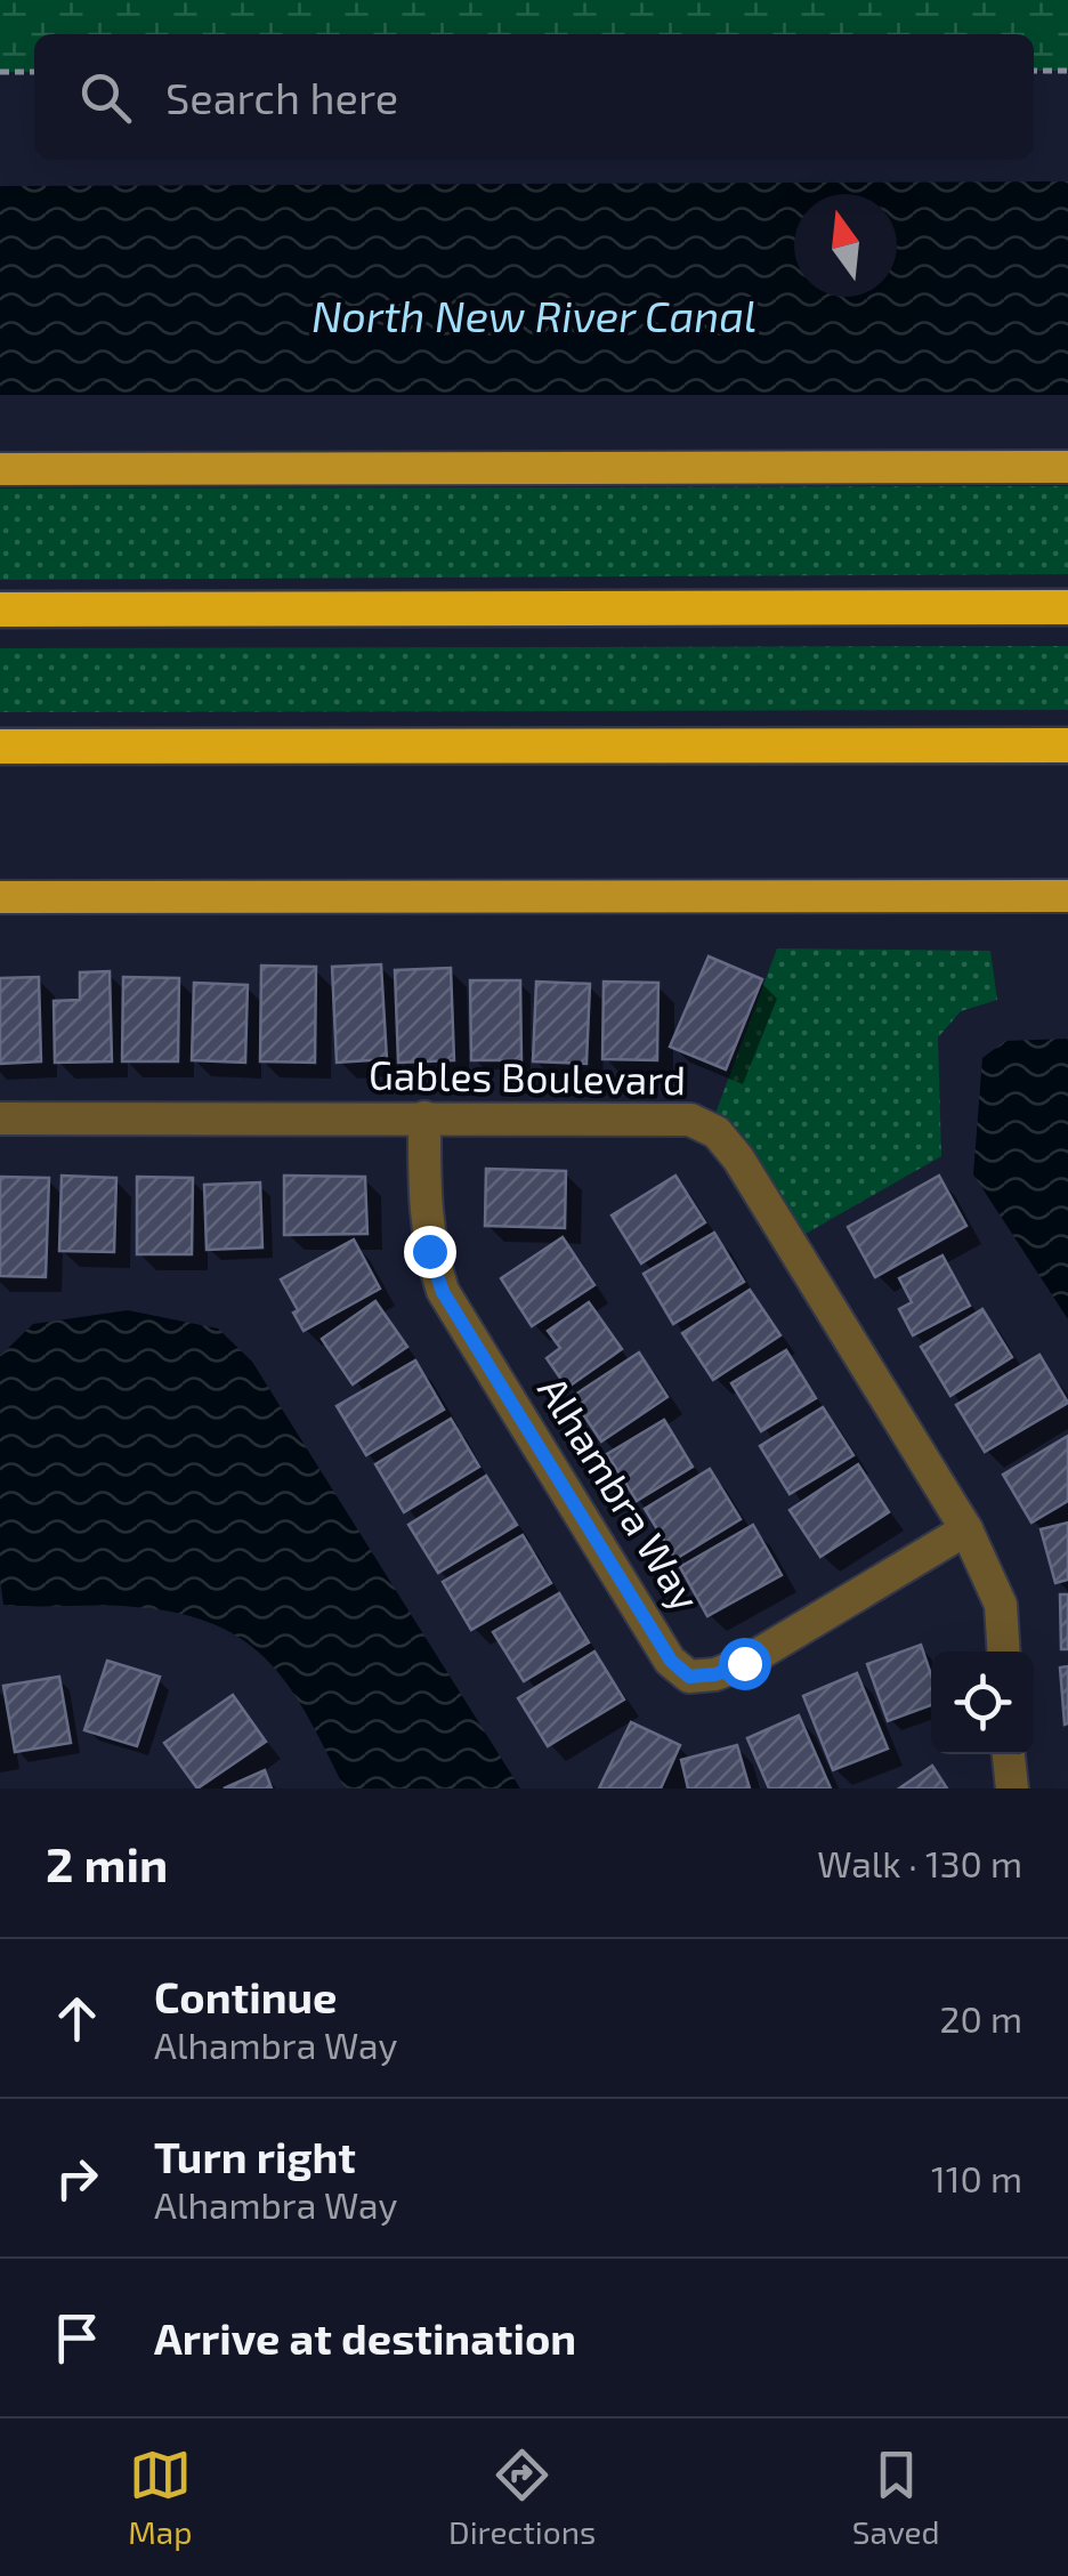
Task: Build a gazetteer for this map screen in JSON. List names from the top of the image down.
{
  "streets": {
    "street": ["Gables Boulevard", "Alhambra Way"]
  },
  "crossings": [
    ["Gables Boulevard", "Alhambra Way"]
  ],
  "water": ["North New River Canal"],
  "north": "top",
  "page": {
    "search": "Search here",
    "heading": ["2 min", "Walk · 130 m"],
    "list": [
      ["Continue", "Alhambra Way", "20 m"],
      ["Turn right", "Alhambra Way", "110 m"],
      "Arrive at destination"
    ],
    "nav": ["Map", "Directions", "Saved"]
  }
}
